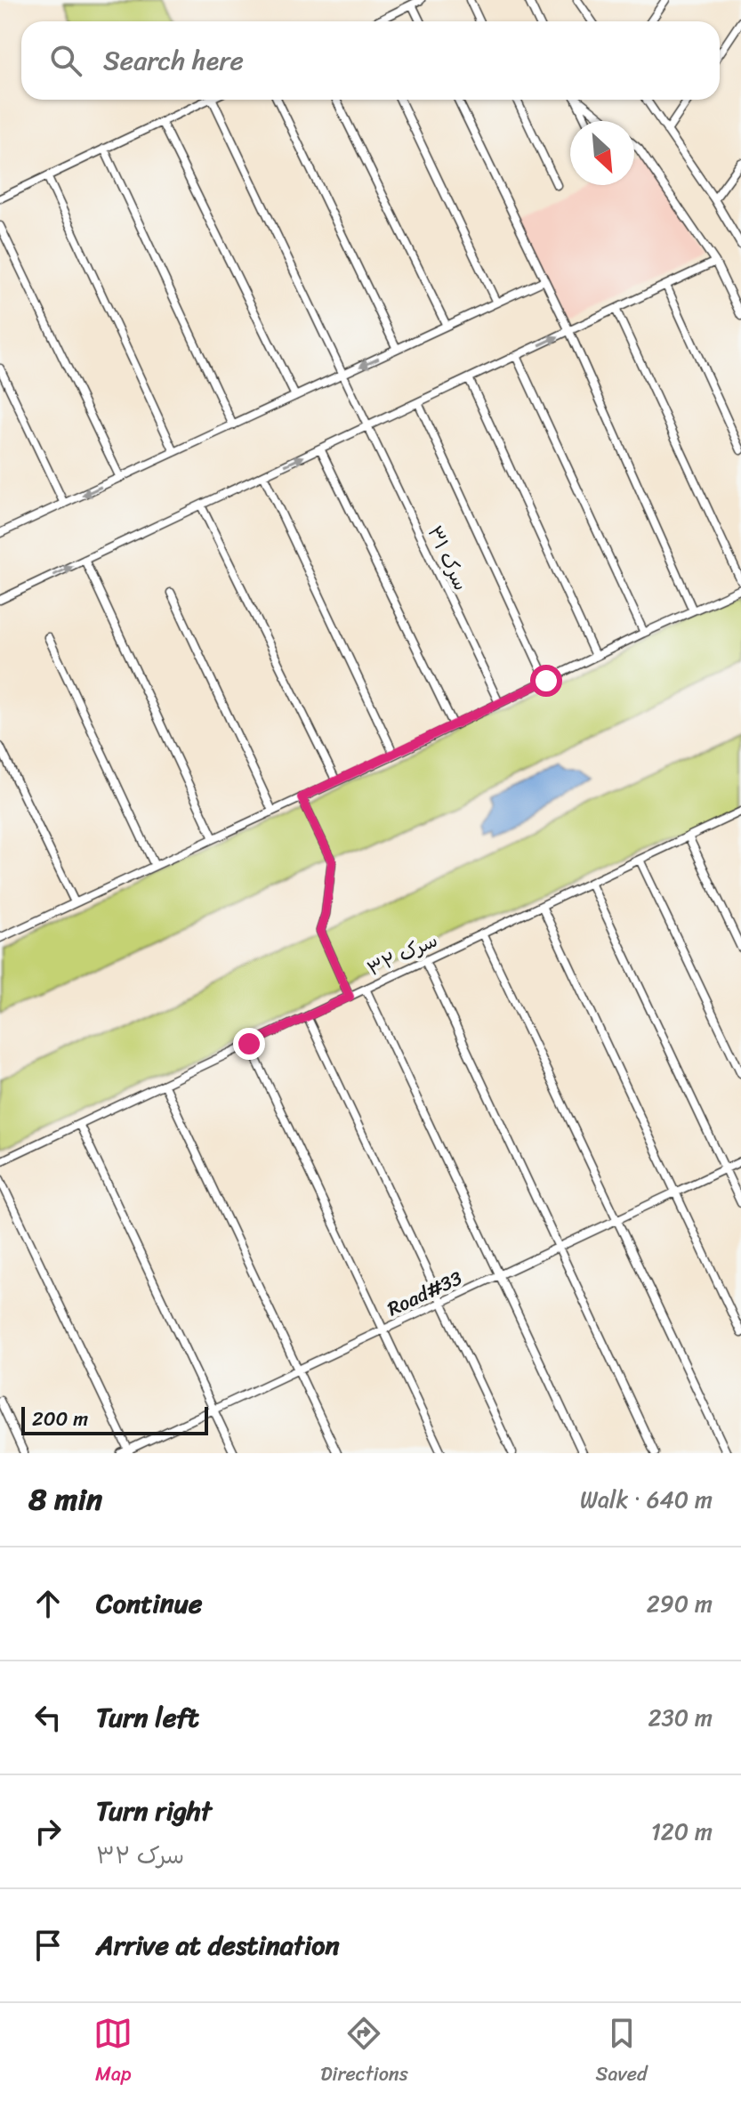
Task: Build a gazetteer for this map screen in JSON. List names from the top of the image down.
{
  "streets": {
    "street": ["سرک ۳۱", "سرک ۳۲", "Road#33"]
  },
  "scale_bar": "200 m",
  "north": "bottom right",
  "page": {
    "search": "Search here",
    "scale": "200 m",
    "heading": ["8 min", "Walk · 640 m"],
    "list": [
      ["Continue", "290 m"],
      ["Turn left", "230 m"],
      ["Turn right", "سرک ۳۲", "120 m"],
      "Arrive at destination"
    ],
    "nav": ["Map", "Directions", "Saved"]
  }
}
